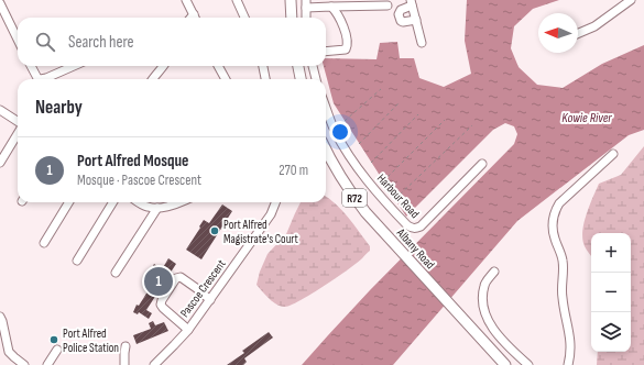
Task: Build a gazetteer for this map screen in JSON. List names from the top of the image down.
{
  "streets": {
    "main road": ["R72", "Albany Road"],
    "street": ["Harbour Road", "Pascoe Crescent"]
  },
  "water": ["Kowie River"],
  "places": ["Port Alfred Magistrate's Court", "Port Alfred Police Station"],
  "north": "left",
  "page": {
    "search": "Search here",
    "heading": "Nearby",
    "list": [
      {
        "mark": "1",
        "name": "Port Alfred Mosque",
        "note": "Mosque · Pascoe Crescent",
        "value": "270 m"
      }
    ],
    "map_buttons": ["+", "−"],
    "pins": "1"
  }
}
